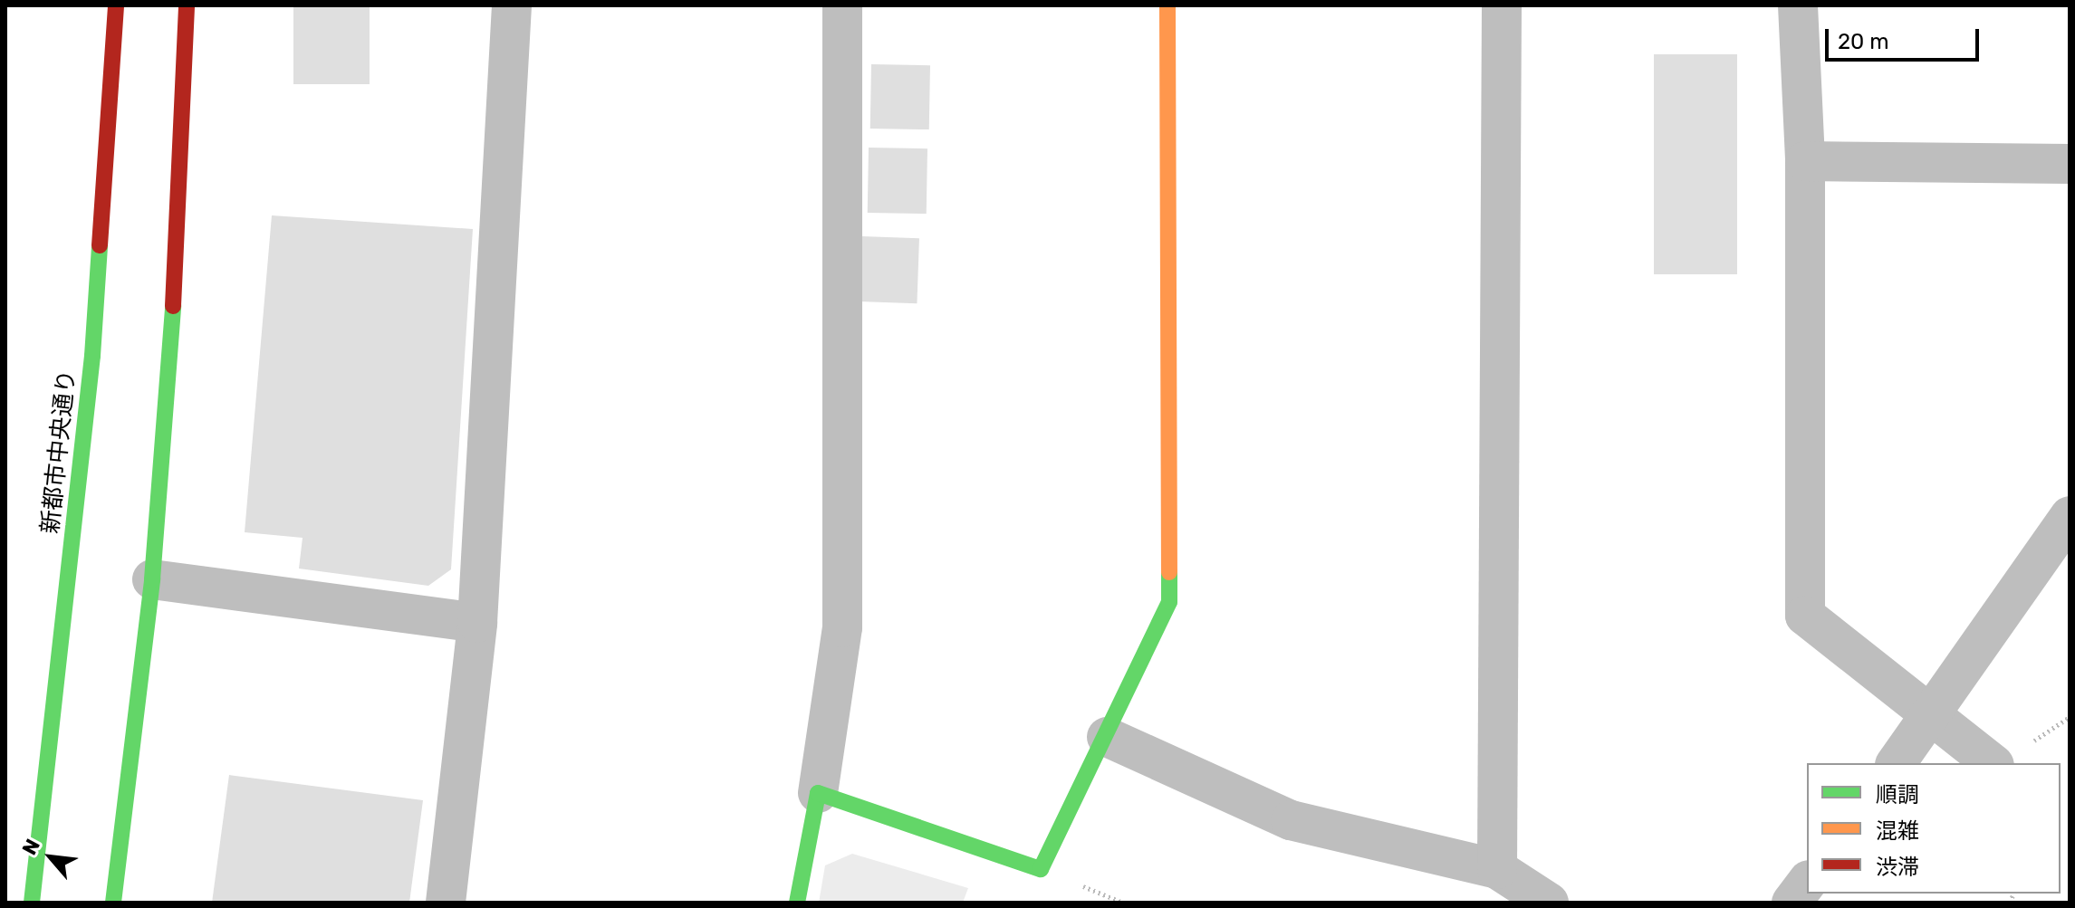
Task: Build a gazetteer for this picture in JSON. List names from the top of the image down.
{
  "streets": {
    "main road": ["新都市中央通り"]
  },
  "legend": ["順調", "混雑", "渋滞"],
  "scale_bar": "20 m",
  "north": "top left"
}
